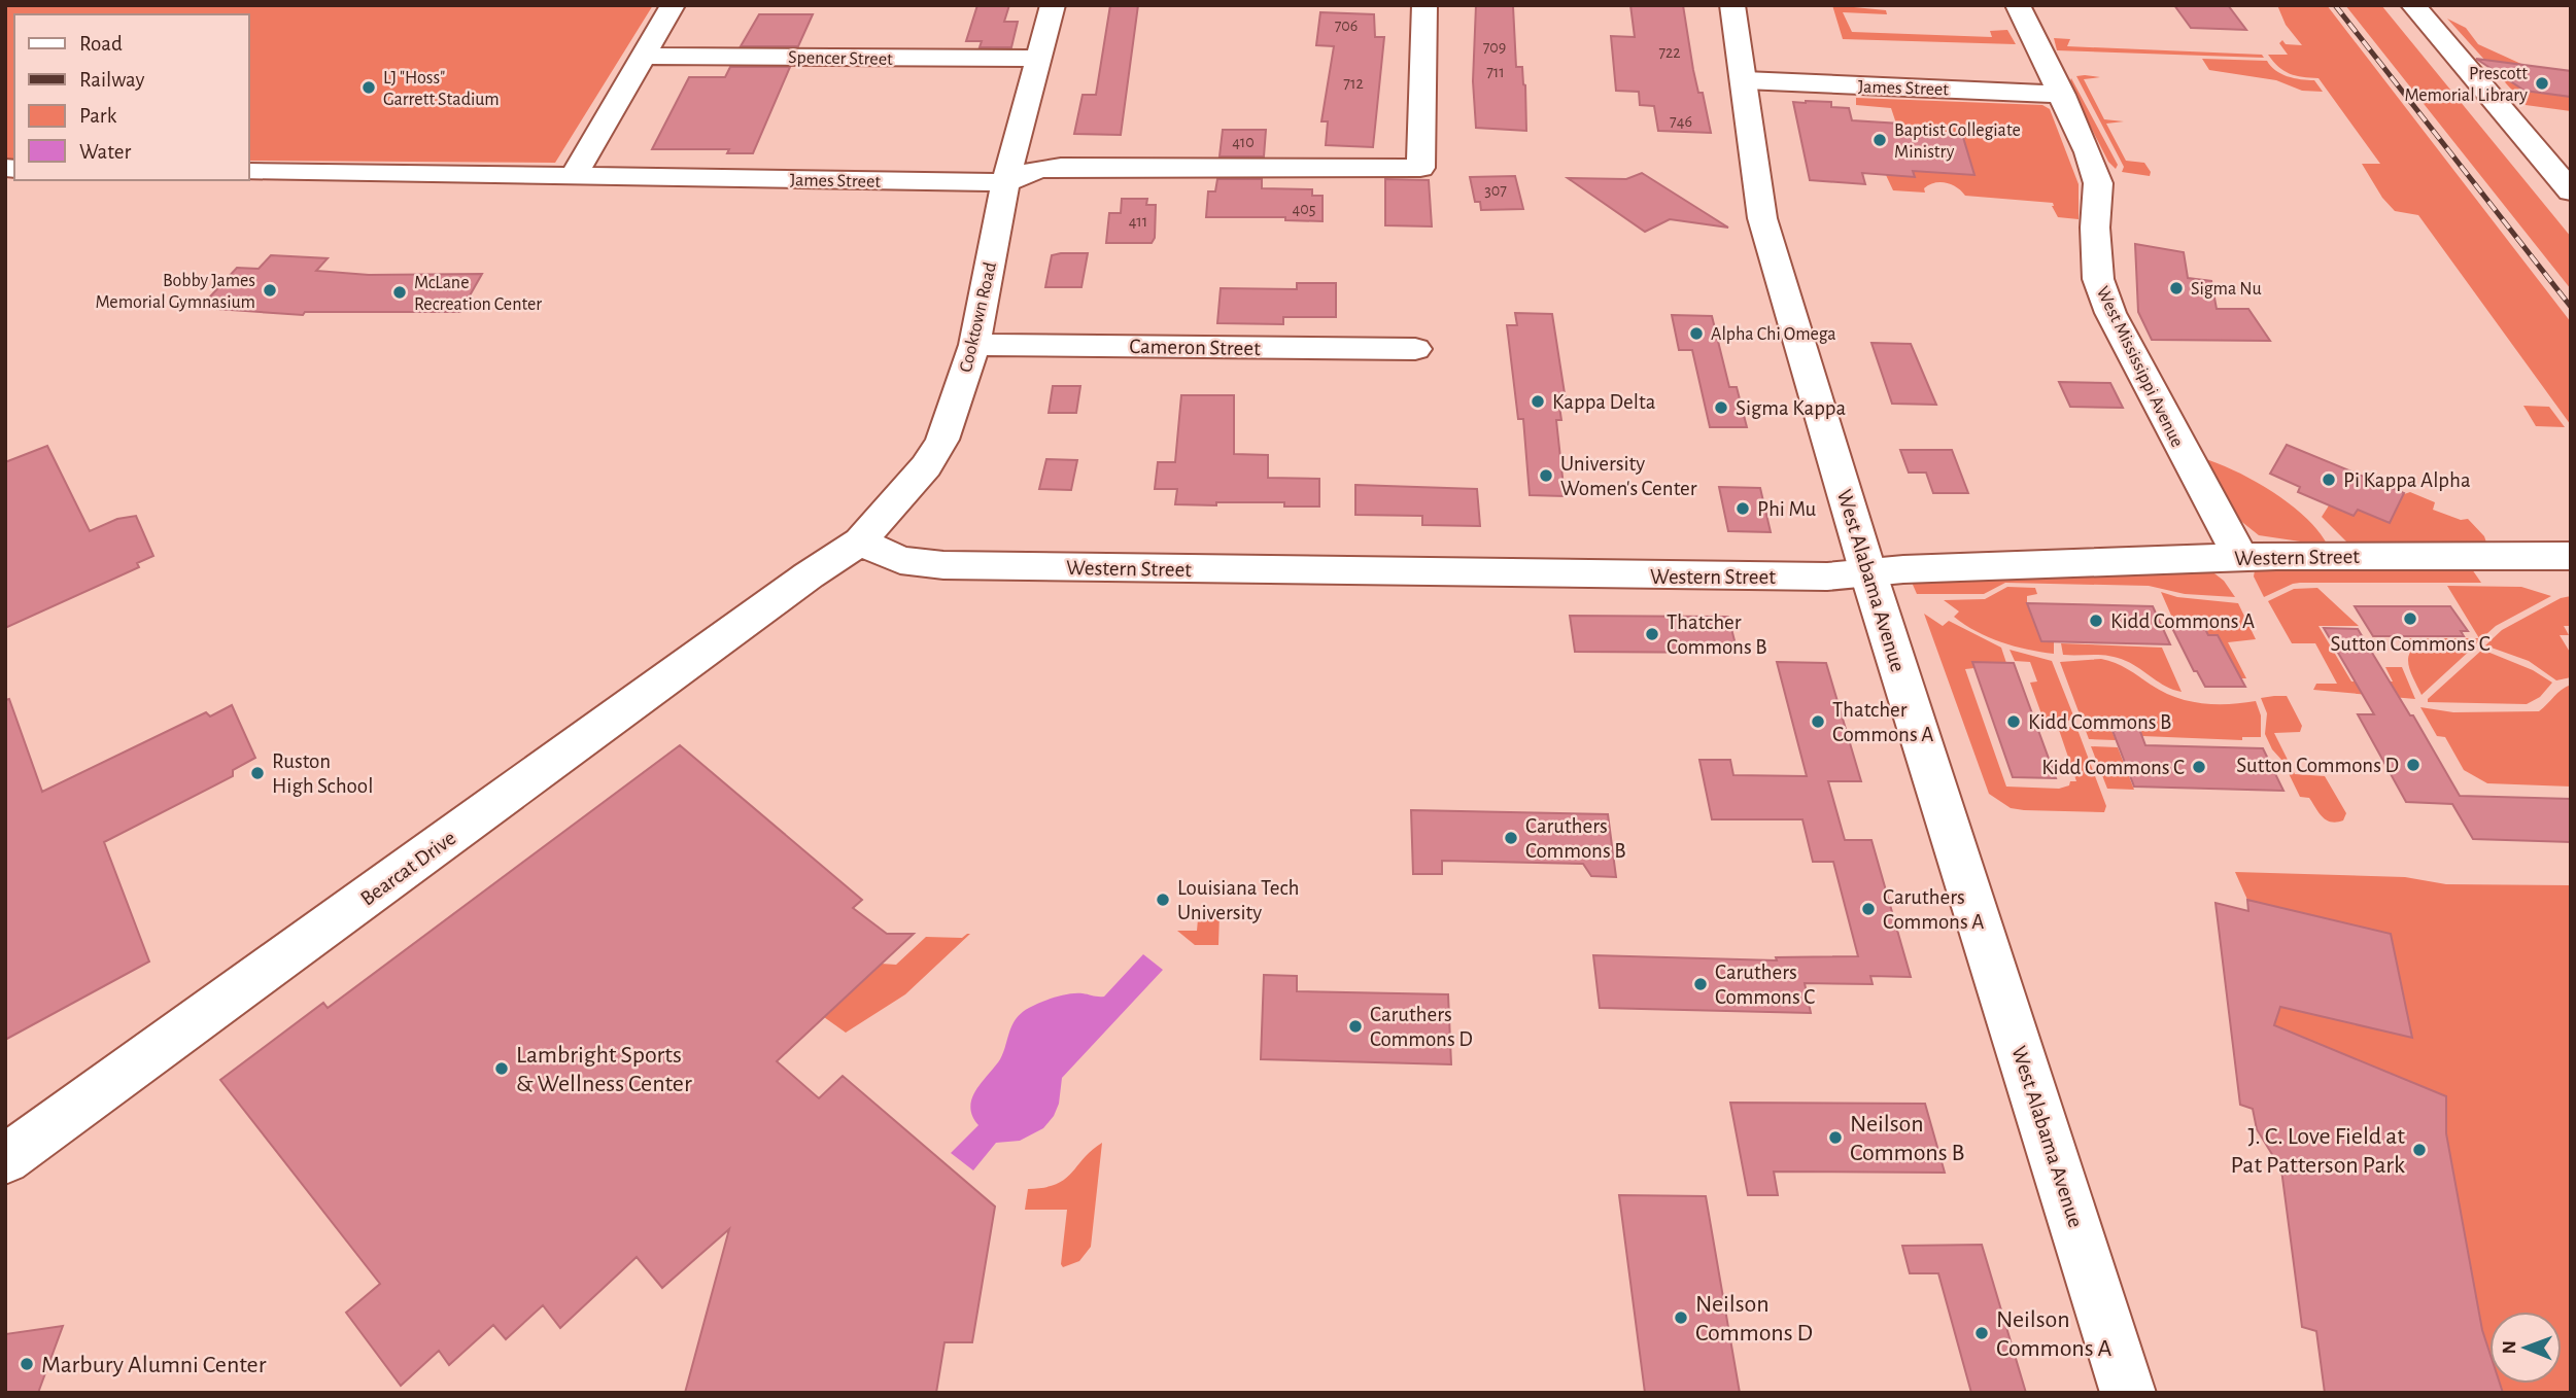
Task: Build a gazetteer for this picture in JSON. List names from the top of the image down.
{
  "streets": {
    "street": [
      "Spencer Street",
      "James Street",
      "Cooktown Road",
      "Cameron Street",
      "West Mississippi Avenue",
      "Western Street",
      "West Alabama Avenue",
      "Bearcat Drive"
    ]
  },
  "crossings": [
    ["Spencer Street", "Cooktown Road"],
    ["James Street", "Cooktown Road"],
    ["James Street", "West Mississippi Avenue"],
    ["James Street", "West Alabama Avenue"],
    ["Cooktown Road", "Cameron Street"],
    ["Cooktown Road", "Western Street"],
    ["Cooktown Road", "Bearcat Drive"],
    ["West Mississippi Avenue", "Western Street"],
    ["Western Street", "West Alabama Avenue"]
  ],
  "places": [
    "Prescott Memorial Library",
    "LJ \"Hoss\" Garrett Stadium",
    "Baptist Collegiate Ministry",
    "Sigma Nu",
    "Bobby James Memorial Gymnasium",
    "McLane Recreation Center",
    "Alpha Chi Omega",
    "Kappa Delta",
    "Sigma Kappa",
    "University Women's Center",
    "Pi Kappa Alpha",
    "Phi Mu",
    "Sutton Commons C",
    "Kidd Commons A",
    "Thatcher Commons B",
    "Thatcher Commons A",
    "Kidd Commons B",
    "Sutton Commons D",
    "Kidd Commons C",
    "Ruston High School",
    "Caruthers Commons B",
    "Louisiana Tech University",
    "Caruthers Commons A",
    "Caruthers Commons C",
    "Caruthers Commons D",
    "Lambright Sports & Wellness Center",
    "Neilson Commons B",
    "J. C. Love Field at Pat Patterson Park",
    "Neilson Commons D",
    "Neilson Commons A",
    "Marbury Alumni Center"
  ],
  "house_numbers": [
    "706",
    "709",
    "722",
    "711",
    "712",
    "746",
    "410",
    "307",
    "405",
    "411"
  ],
  "legend": [
    "Road",
    "Railway",
    "Park",
    "Water"
  ],
  "north": "left"
}
